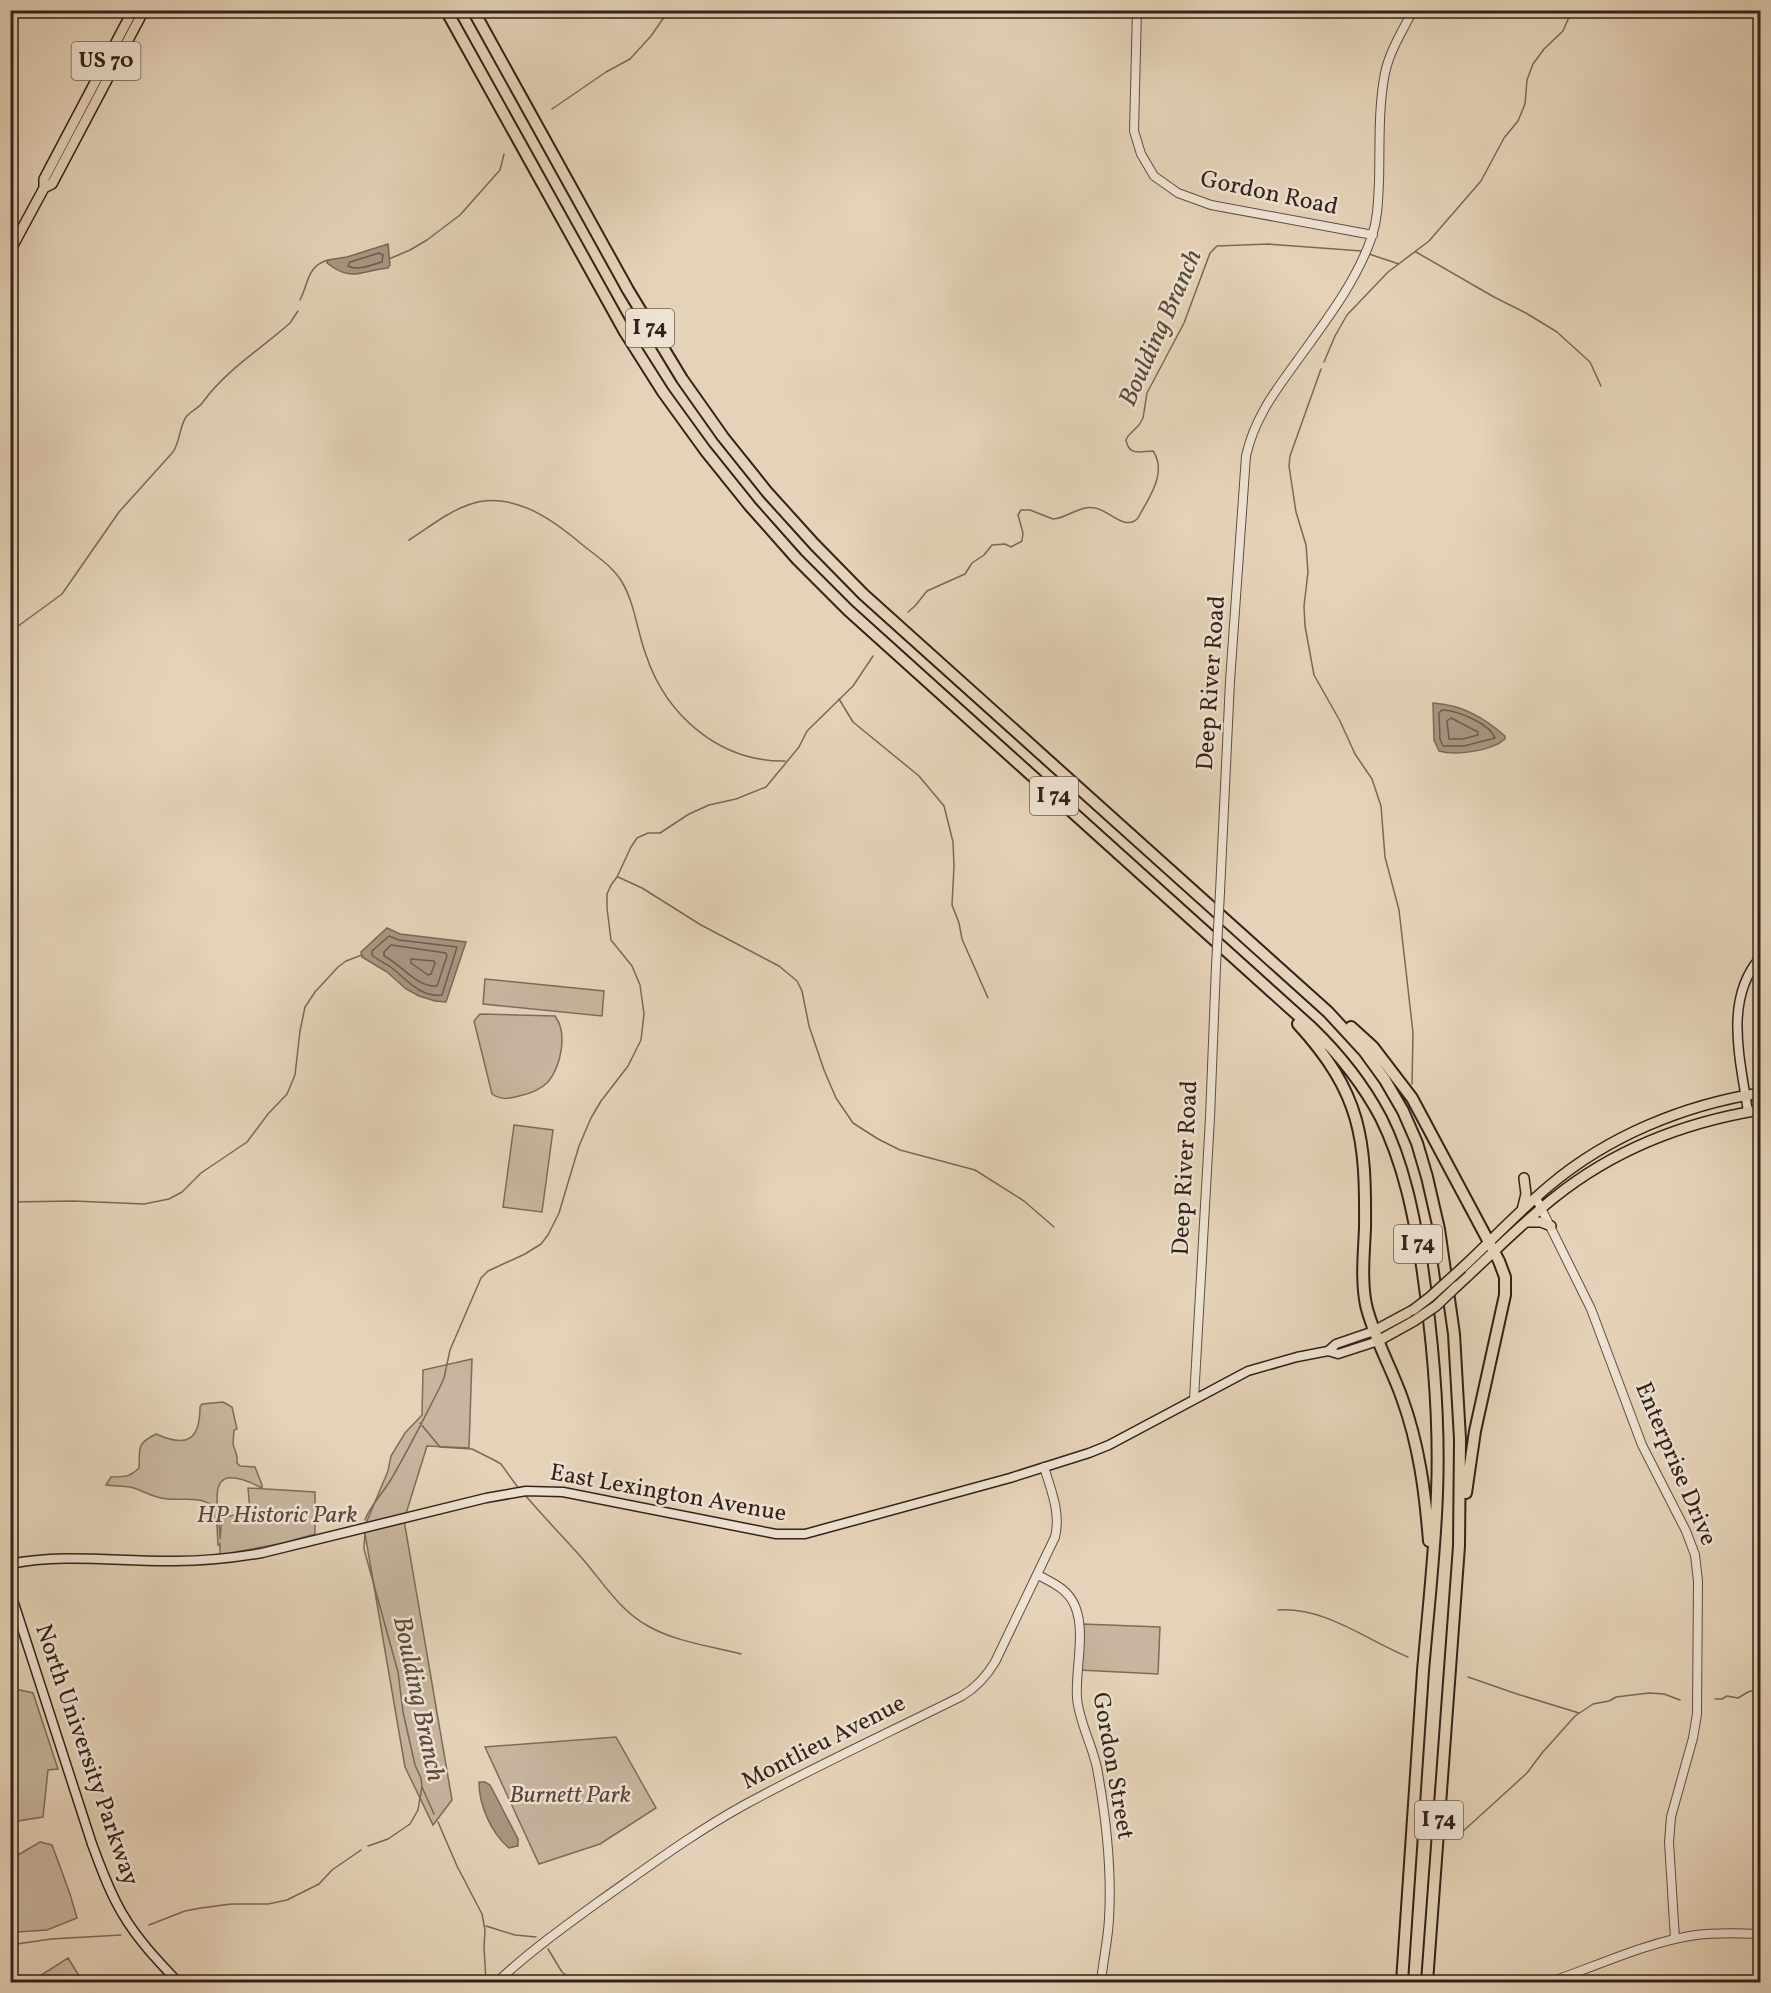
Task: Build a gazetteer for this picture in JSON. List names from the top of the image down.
{
  "streets": {
    "highway": ["I 74"],
    "main road": ["US 70", "East Lexington Avenue", "North University Parkway"],
    "street": [
      "Gordon Road",
      "Deep River Road",
      "Enterprise Drive",
      "Montlieu Avenue",
      "Gordon Street"
    ]
  },
  "crossings": [
    ["Gordon Road", "Deep River Road"],
    ["Deep River Road", "East Lexington Avenue"],
    ["East Lexington Avenue", "Montlieu Avenue"],
    ["Montlieu Avenue", "Gordon Street"]
  ],
  "water": ["Boulding Branch"],
  "parks": ["HP Historic Park", "Burnett Park"]
}
